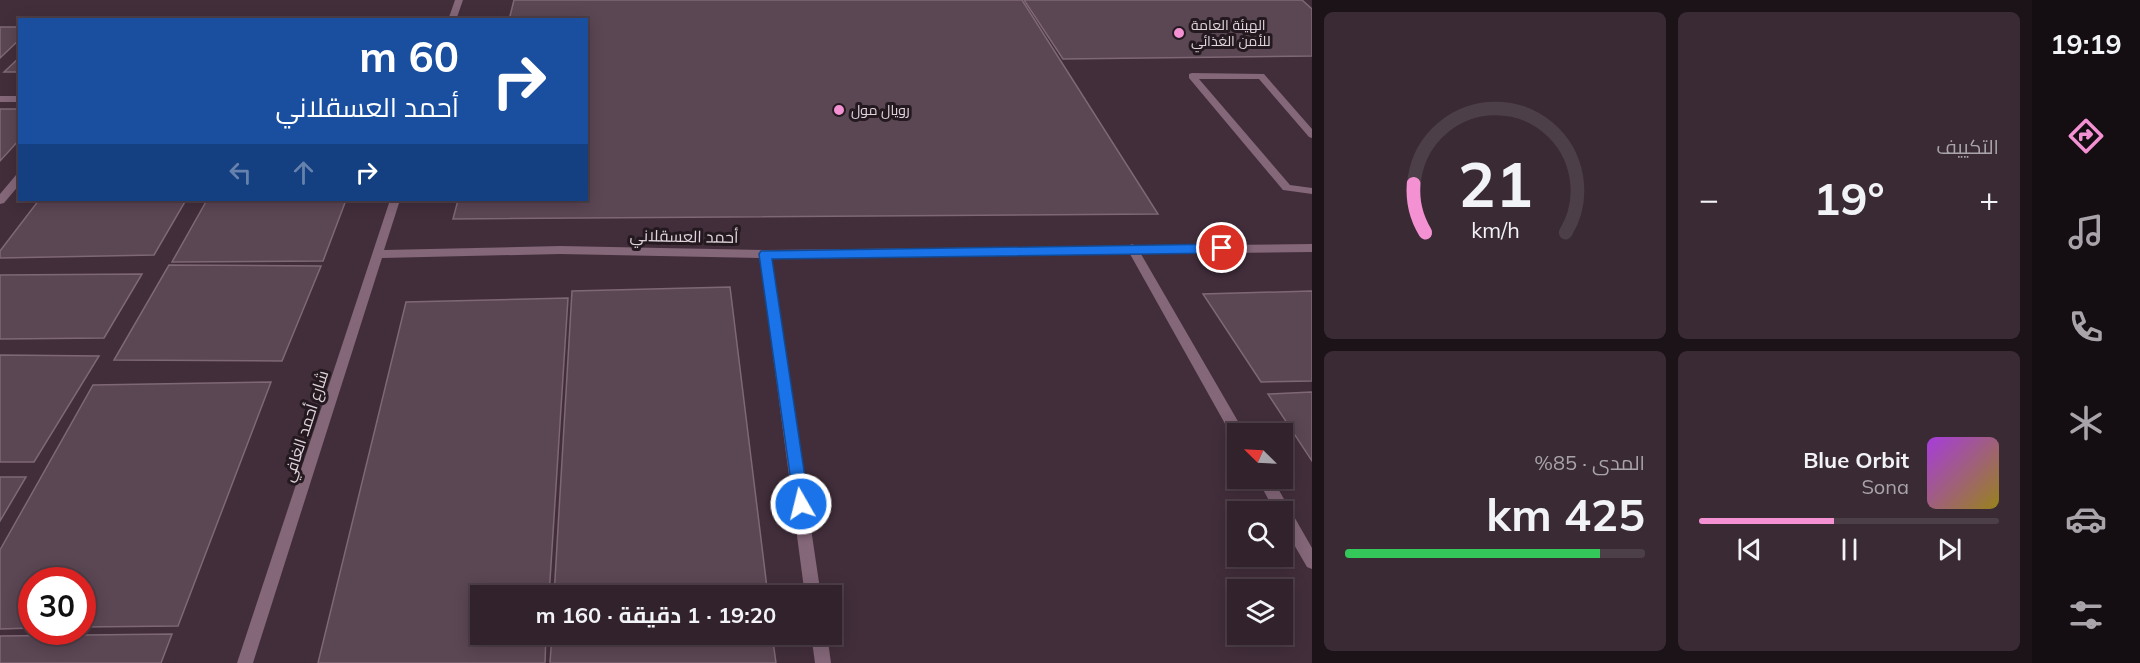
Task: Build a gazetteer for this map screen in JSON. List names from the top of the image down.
{
  "streets": {
    "street": ["أحمد العسقلاني", "شارع أحمد الغافي"]
  },
  "crossings": [
    ["أحمد العسقلاني", "شارع أحمد الغافي"]
  ],
  "places": ["الهيئة العامة للأمن الغذائي", "رويال مول"],
  "north": "top left",
  "page": {
    "tabs": "19:19",
    "tile": [
      "التكييف",
      ["المدى · 85%", "425 km"]
    ],
    "turn": ["60 m", "أحمد العسقلاني"],
    "heat": ["−", "19°", "+"],
    "song": ["Blue Orbit", "Sona"],
    "limit": "30",
    "trip": "19:20 · 1 دقيقة · 160 m",
    "gauge": ["21", "km/h"]
  }
}
